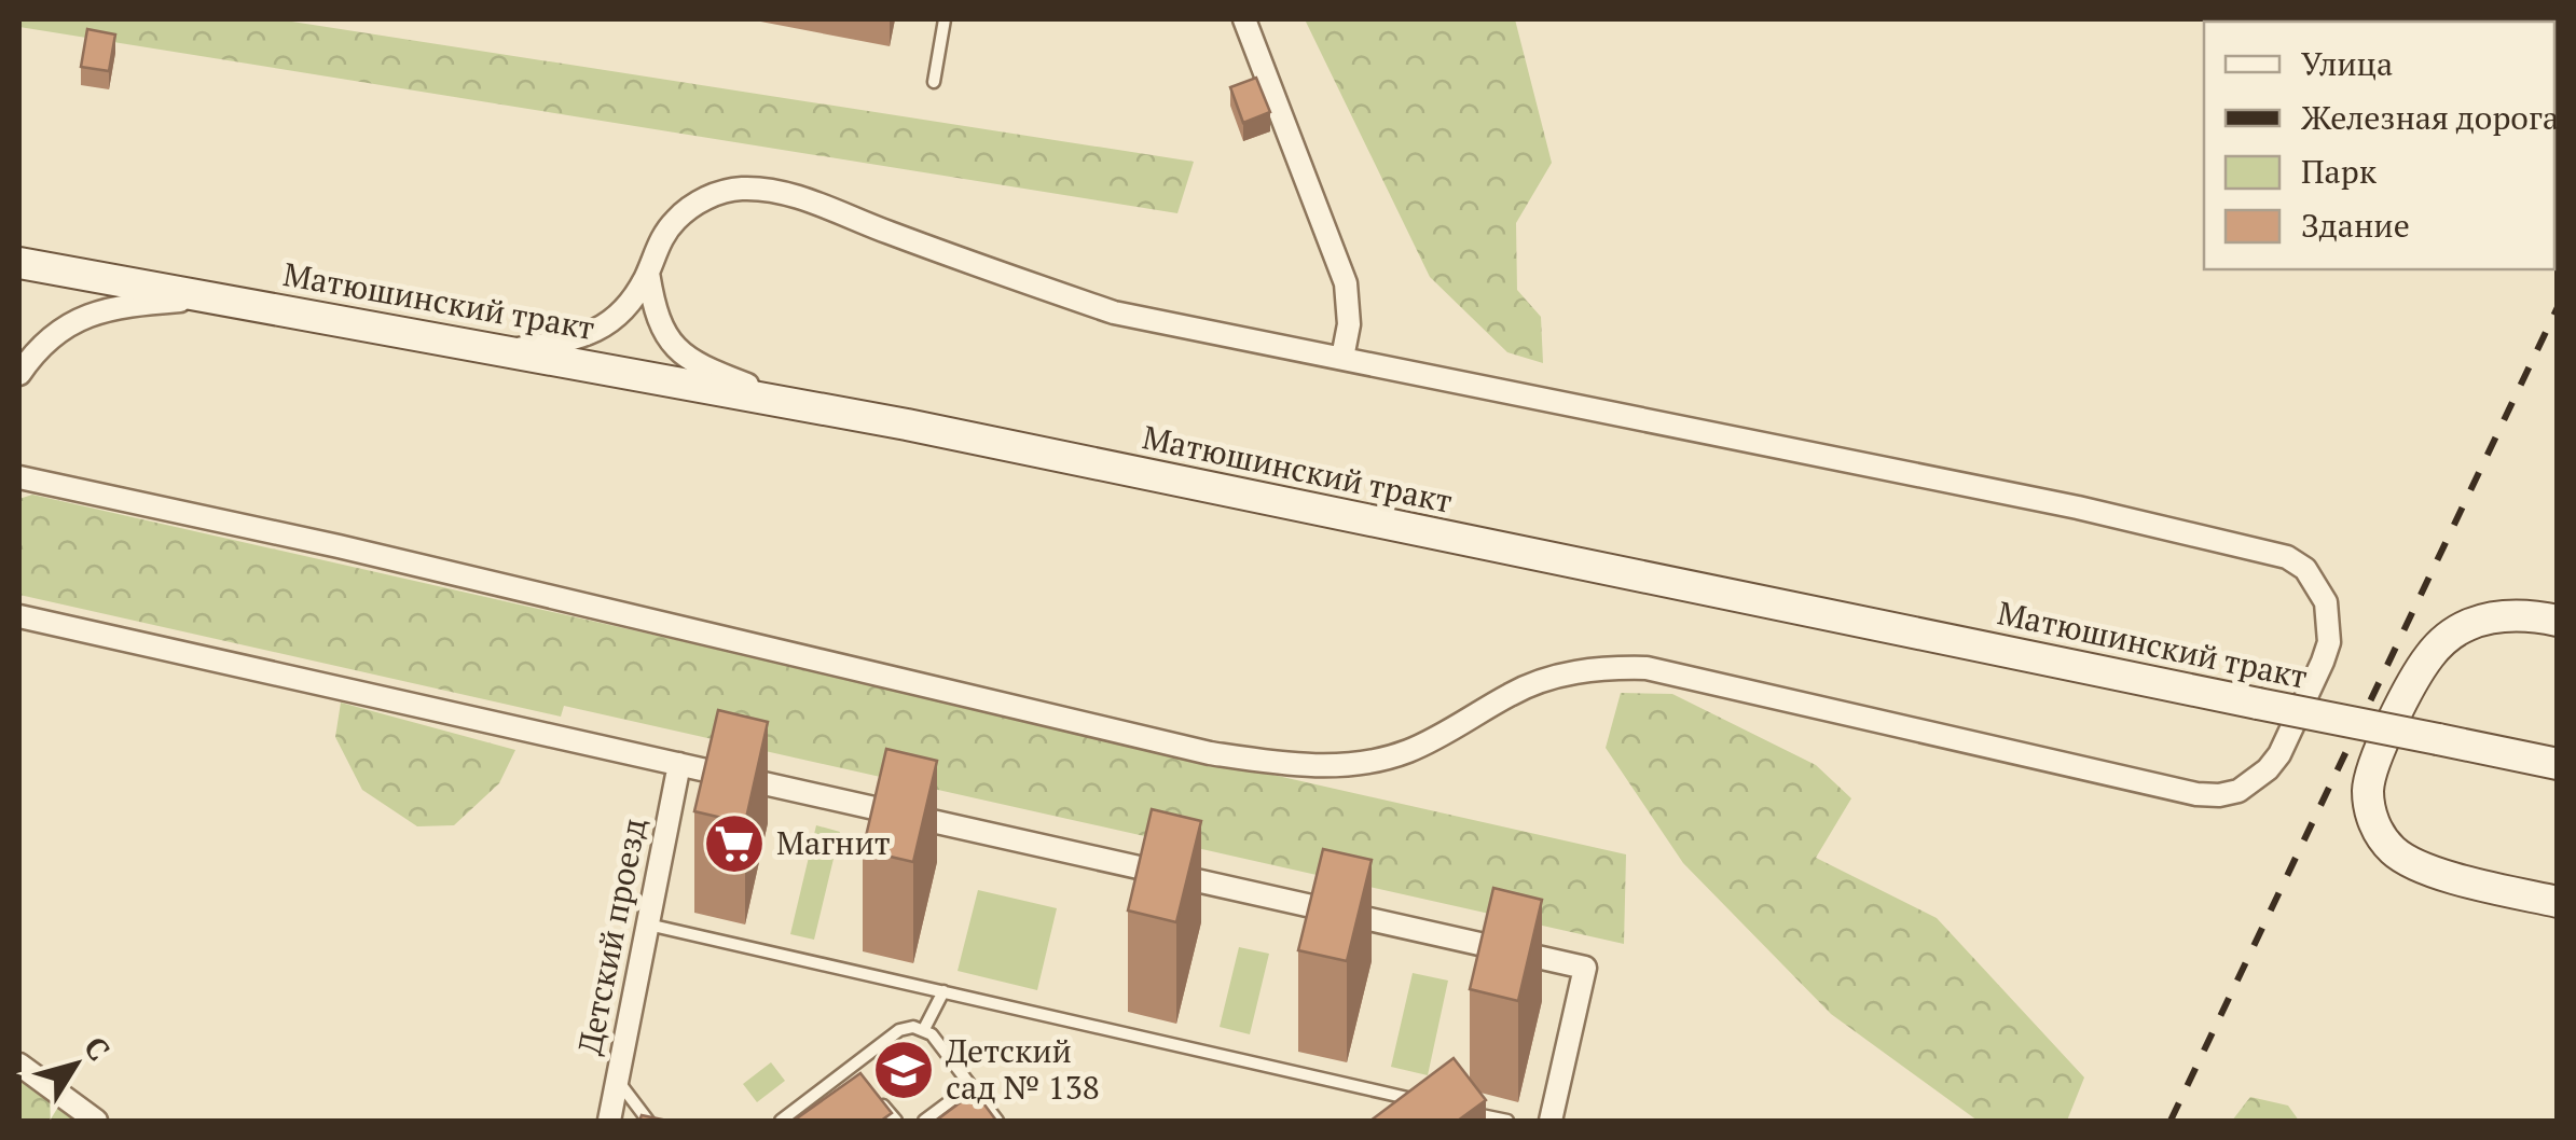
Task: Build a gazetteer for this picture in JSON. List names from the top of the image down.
{
  "streets": {
    "main road": ["Матюшинский тракт"],
    "street": ["Детский проезд"]
  },
  "places": {
    "supermarket": ["Магнит"],
    "school or university": ["Детский сад № 138"]
  },
  "legend": [
    "Улица",
    "Железная дорога",
    "Парк",
    "Здание"
  ],
  "north": "top right"
}
